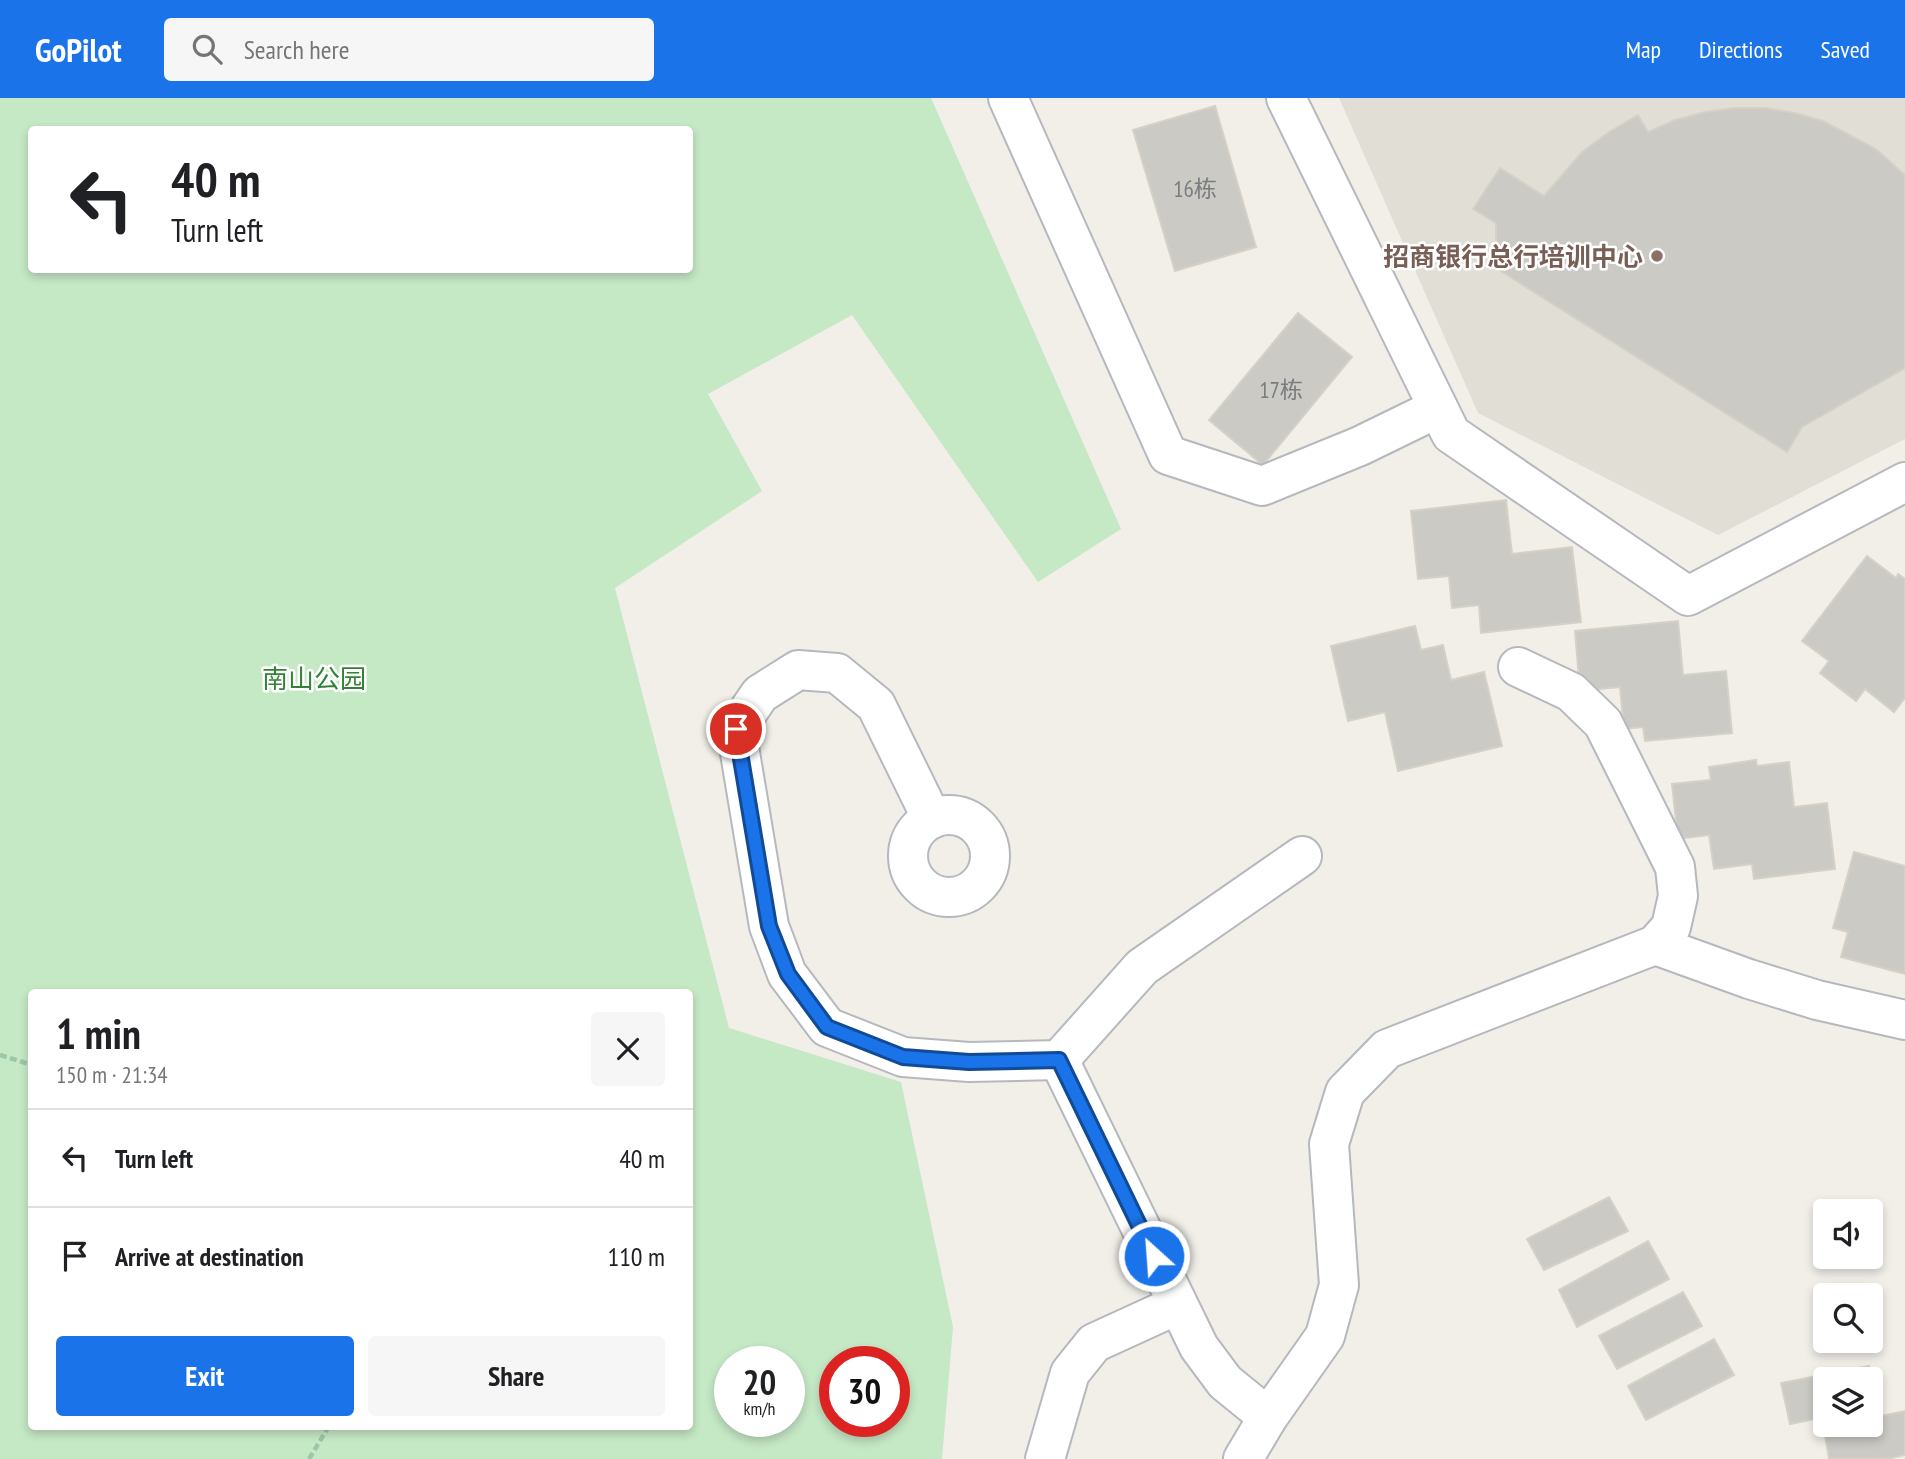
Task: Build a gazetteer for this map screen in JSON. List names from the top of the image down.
{
  "parks": ["南山公园"],
  "places": ["招商银行总行培训中心"],
  "house_numbers": ["16栋", "17栋"],
  "page": {
    "header": "GoPilot",
    "search": "Search here",
    "nav": ["Map", "Directions", "Saved"],
    "turn": ["40 m", "Turn left"],
    "heading": ["1 min", "150 m · 21:34"],
    "list": [
      {
        "name": "Turn left",
        "value": "40 m"
      },
      {
        "name": "Arrive at destination",
        "value": "110 m"
      }
    ],
    "buttons": ["Exit", "Share"],
    "speed": "20 km/h",
    "limit": "30"
  }
}
